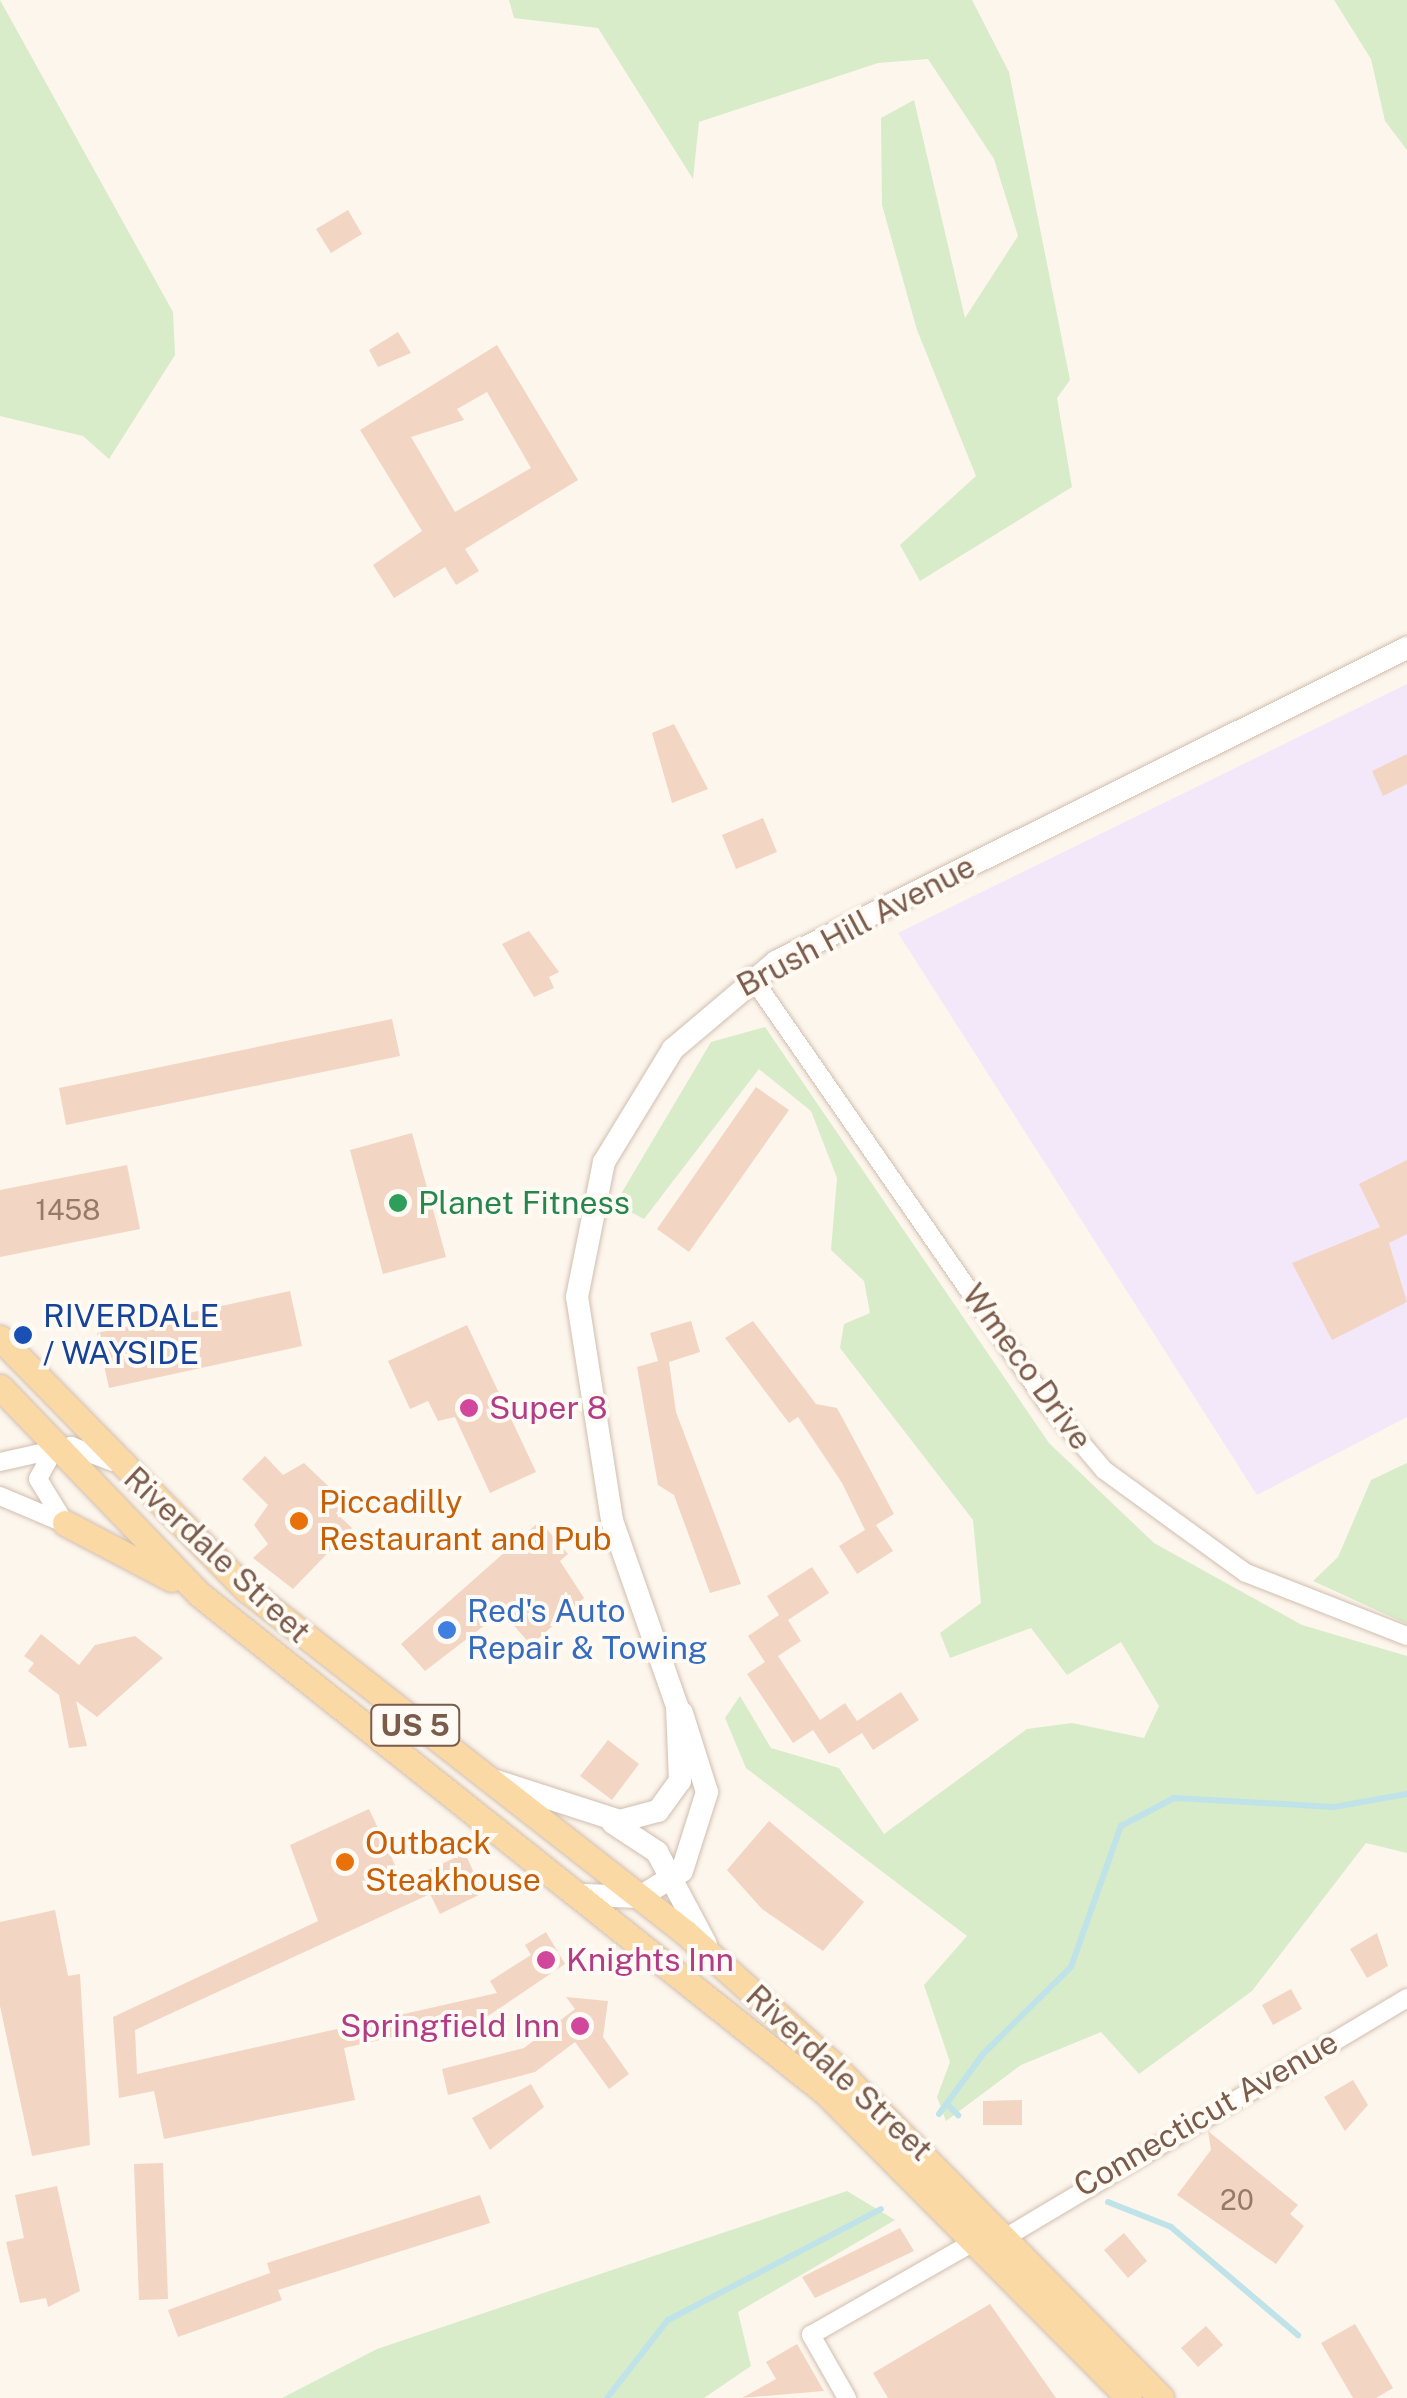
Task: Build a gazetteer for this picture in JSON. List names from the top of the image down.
{
  "streets": {
    "main road": ["Riverdale Street", "US 5"],
    "street": ["Brush Hill Avenue", "Wmeco Drive", "Connecticut Avenue"]
  },
  "crossings": [
    ["Brush Hill Avenue", "Wmeco Drive"],
    ["Riverdale Street", "Connecticut Avenue"]
  ],
  "places": [
    "Planet Fitness",
    "RIVERDALE / WAYSIDE",
    "Super 8",
    "Piccadilly Restaurant and Pub",
    "Red's Auto Repair & Towing",
    "Outback Steakhouse",
    "Knights Inn",
    "Springfield Inn"
  ],
  "house_numbers": ["1458", "20"]
}
